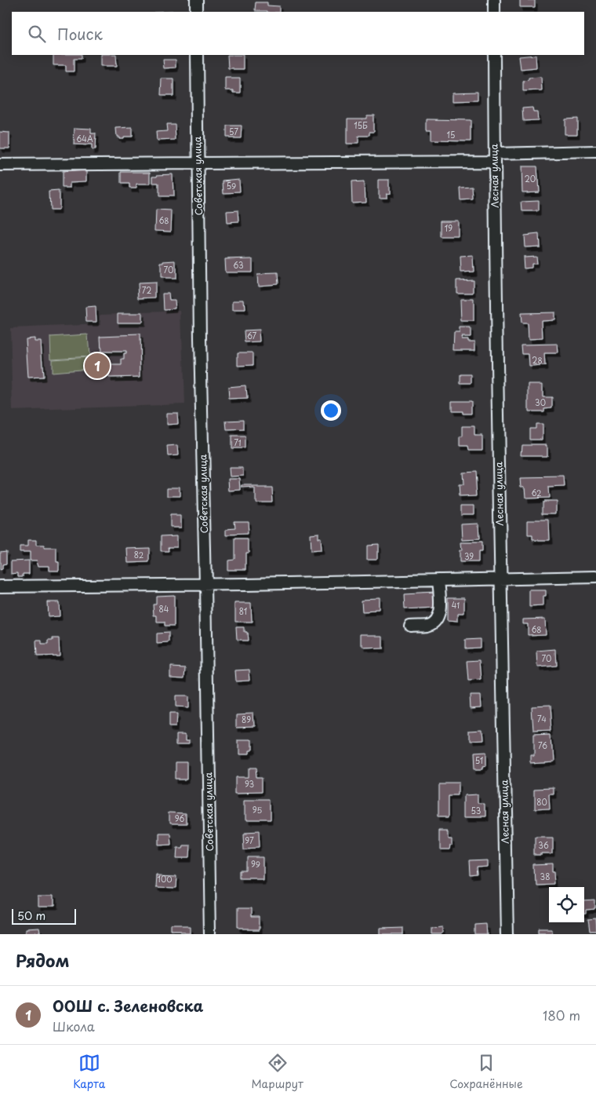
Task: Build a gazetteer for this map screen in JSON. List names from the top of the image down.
{
  "streets": {
    "street": ["Советская улица", "Лесная улица"]
  },
  "house_numbers": [
    "15Б",
    "57",
    "15",
    "64А",
    "20",
    "59",
    "68",
    "19",
    "63",
    "70",
    "72",
    "67",
    "28",
    "30",
    "71",
    "62",
    "82",
    "39",
    "41",
    "84",
    "81",
    "68",
    "70",
    "74",
    "89",
    "76",
    "51",
    "93",
    "80",
    "95",
    "53",
    "96",
    "97",
    "36",
    "99",
    "38",
    "100"
  ],
  "scale_bar": "50 m",
  "page": {
    "search": "Поиск",
    "pins": "1",
    "scale": "50 m",
    "heading": "Рядом",
    "list": [
      {
        "mark": "1",
        "name": "ООШ с. Зеленовска",
        "note": "Школа",
        "value": "180 m"
      }
    ],
    "nav": ["Карта", "Маршрут", "Сохранённые"]
  }
}
